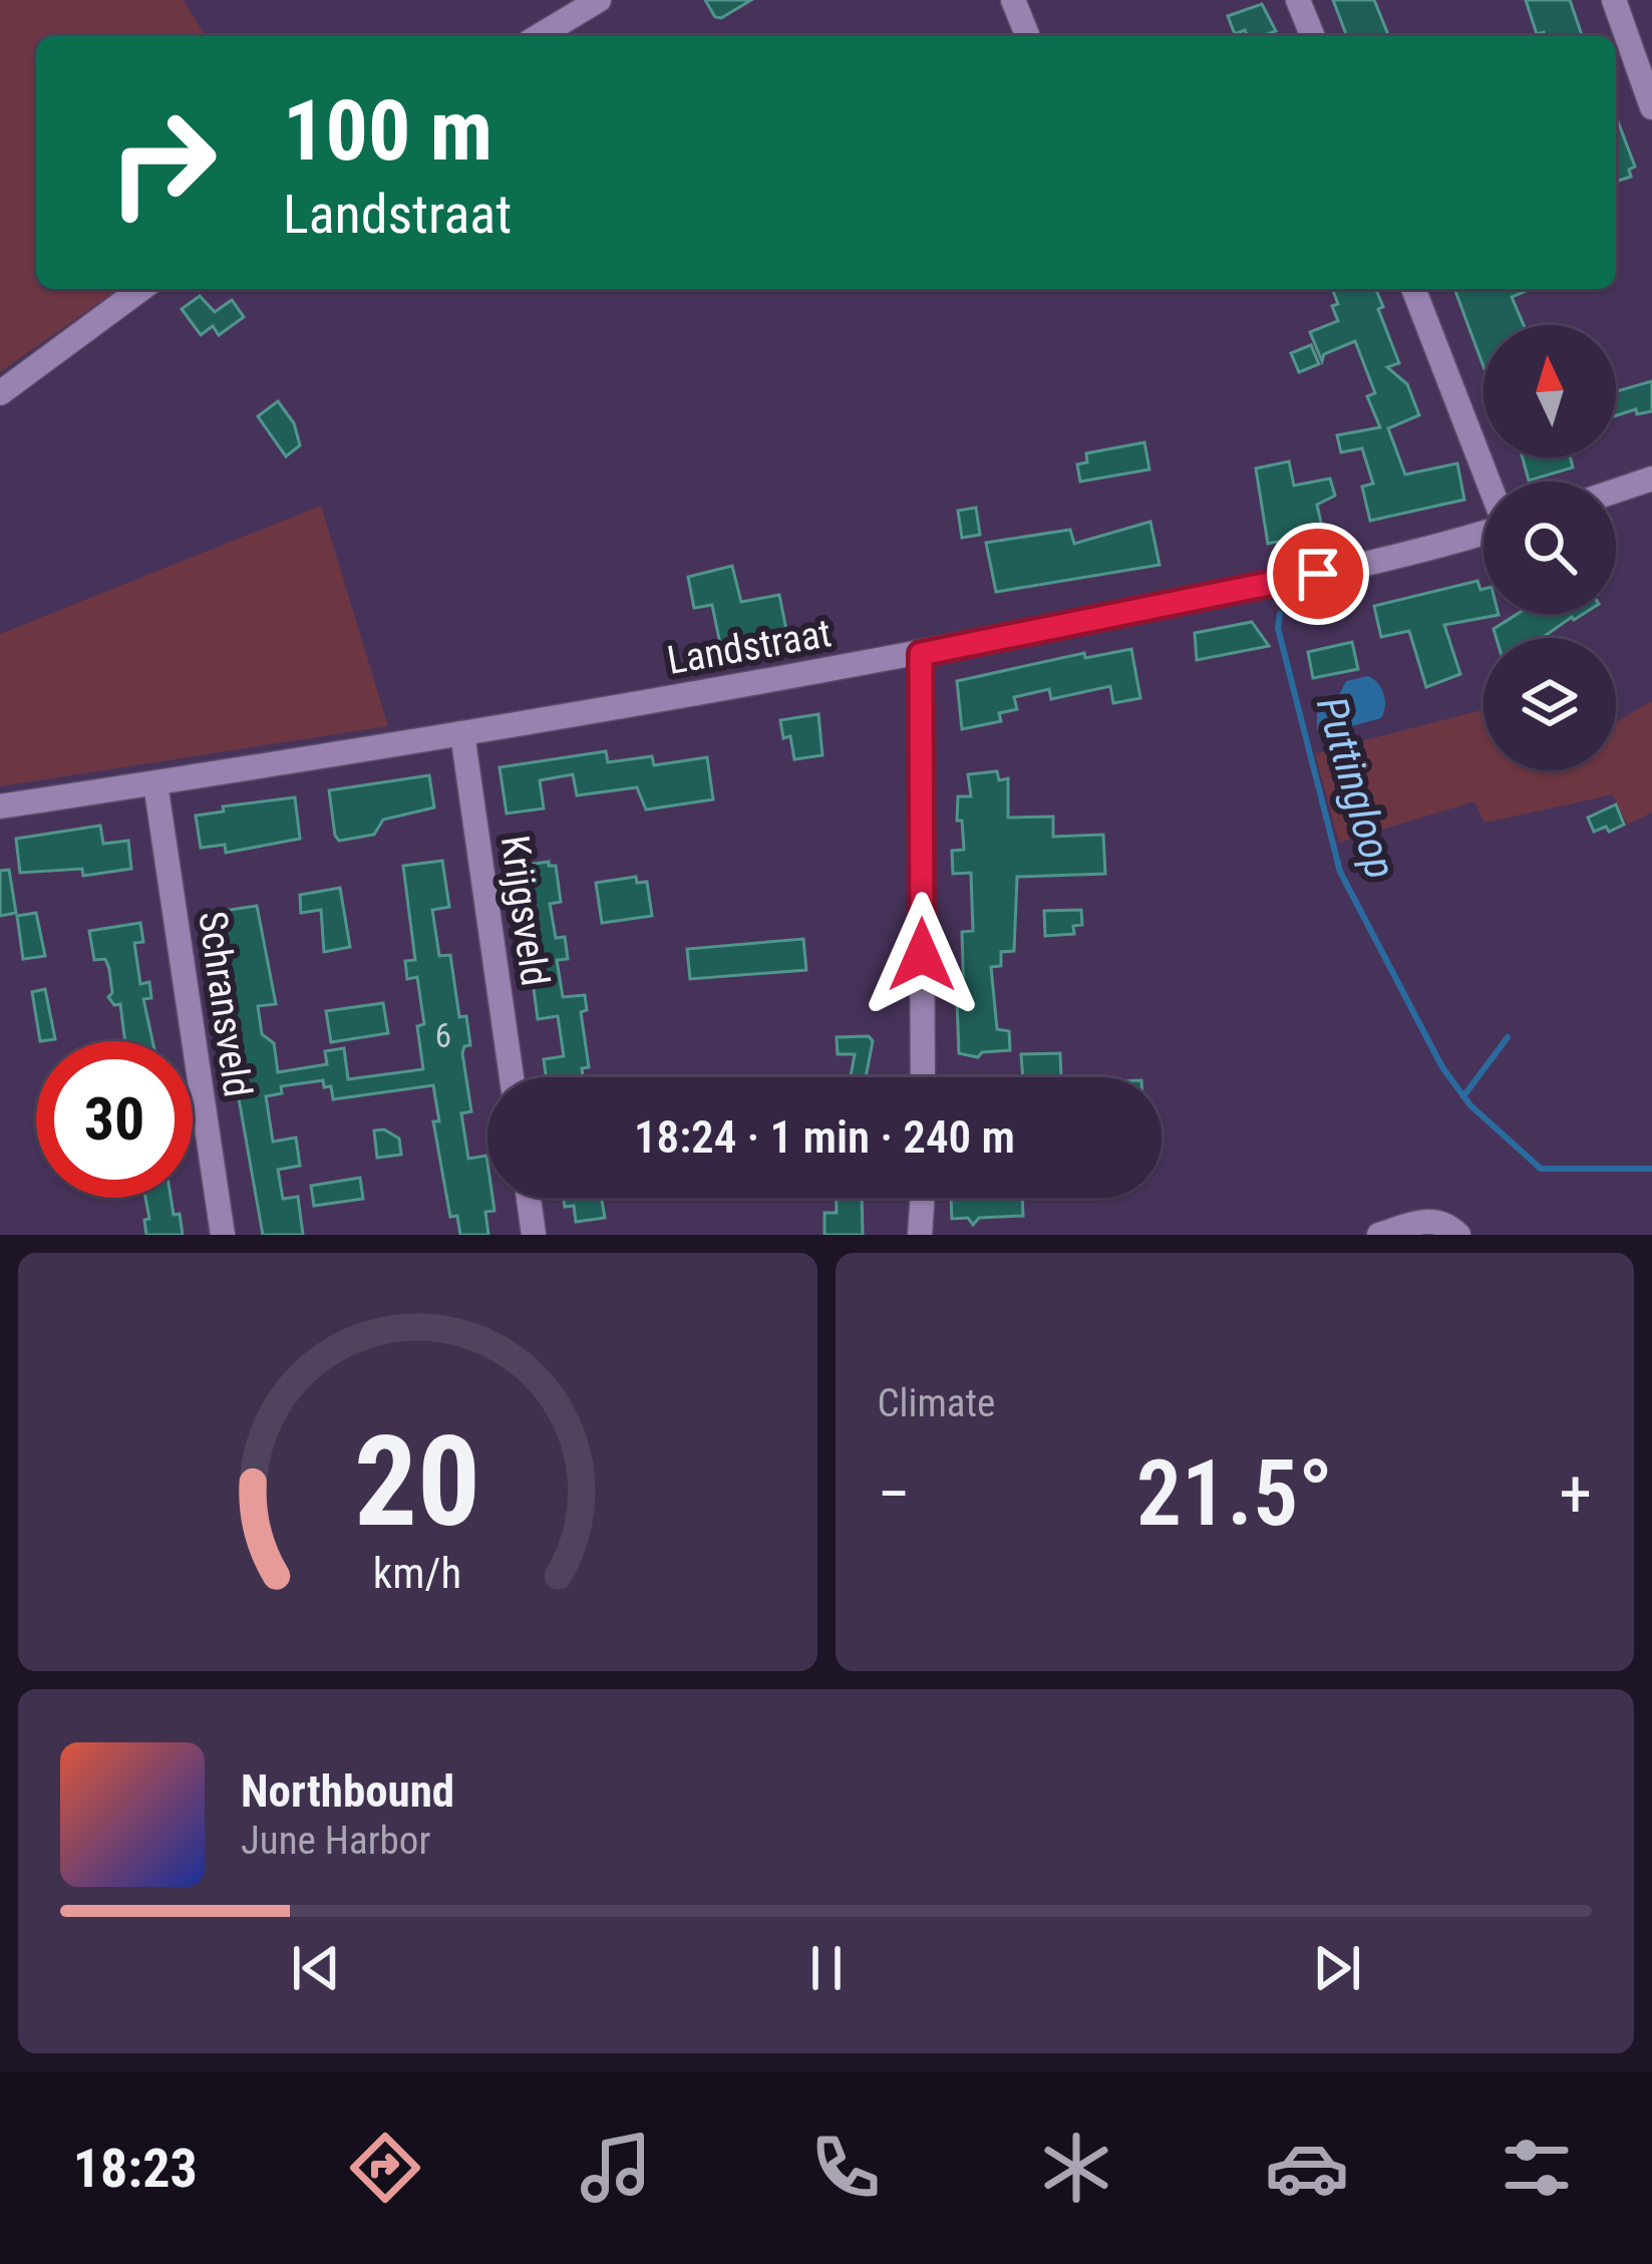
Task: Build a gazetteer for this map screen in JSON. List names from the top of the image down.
{
  "streets": {
    "street": ["Landstraat", "Krijgsveld", "Schransveld"]
  },
  "crossings": [
    ["Landstraat", "Krijgsveld"],
    ["Landstraat", "Schransveld"]
  ],
  "water": ["Puttingloop"],
  "house_numbers": ["6"],
  "north": "top",
  "page": {
    "turn": ["100 m", "Landstraat"],
    "limit": "30",
    "trip": "18:24 · 1 min · 240 m",
    "tile": "Climate",
    "heat": ["−", "21.5°", "+"],
    "song": ["Northbound", "June Harbor"],
    "tabs": "18:23",
    "gauge": ["20", "km/h"]
  }
}
